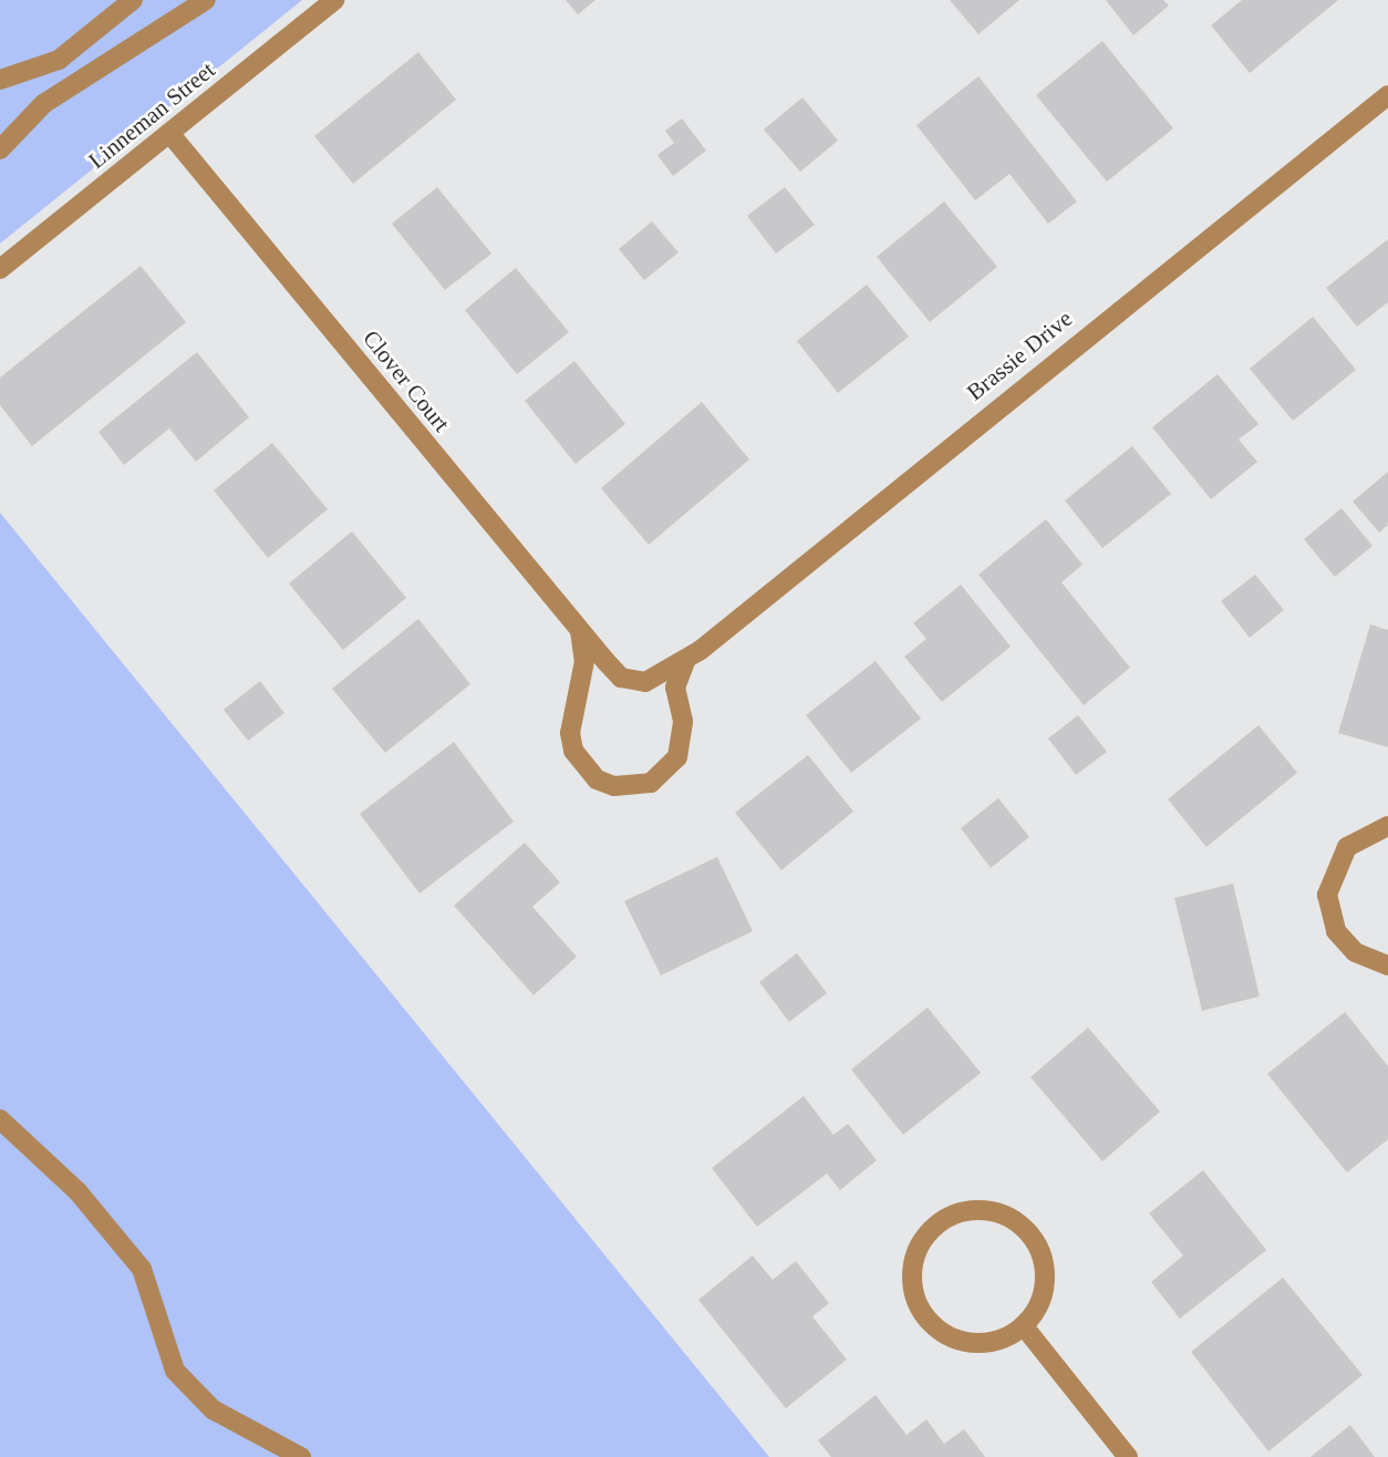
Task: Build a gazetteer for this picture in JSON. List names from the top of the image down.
{
  "streets": {
    "street": ["Linneman Street", "Brassie Drive", "Clover Court"]
  },
  "crossings": [
    ["Linneman Street", "Clover Court"],
    ["Brassie Drive", "Clover Court"]
  ]
}
